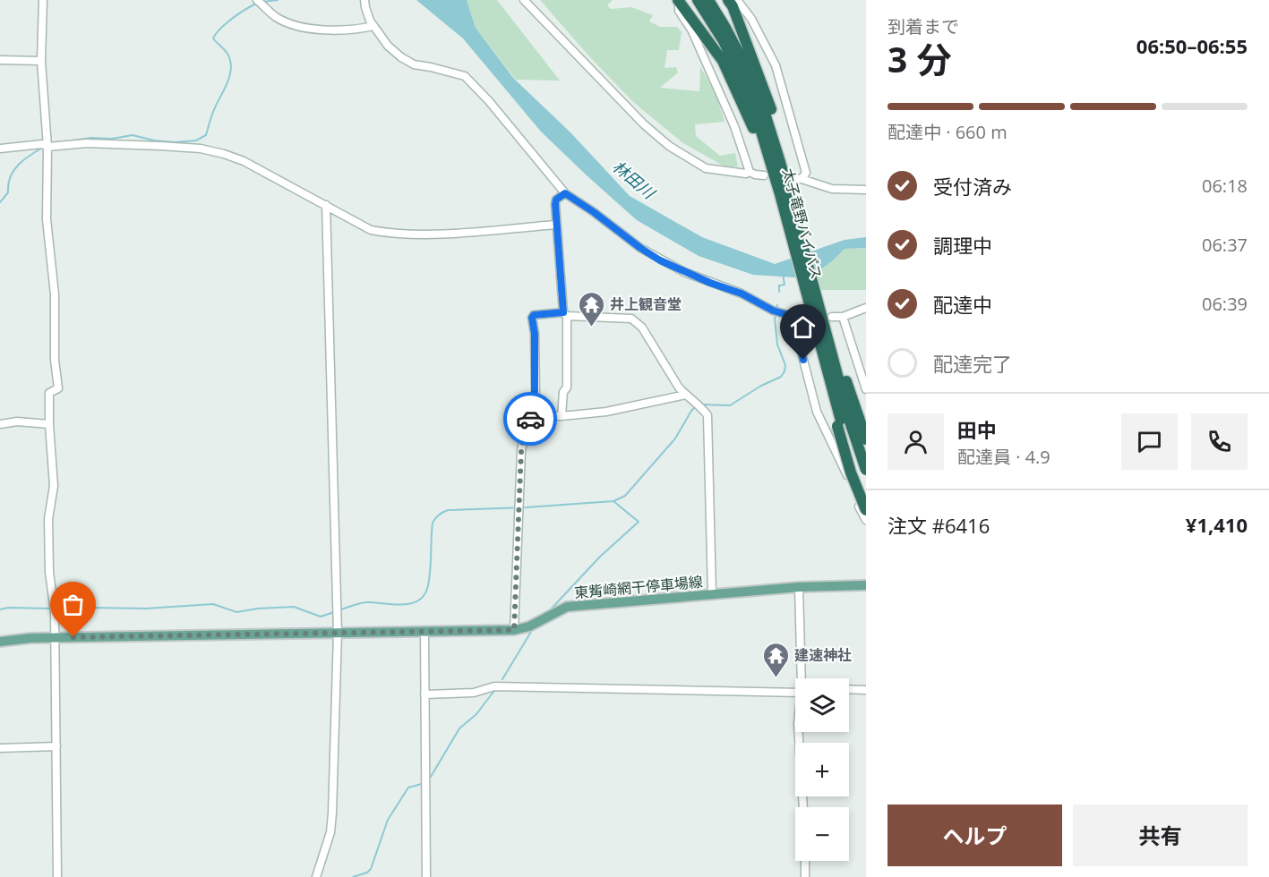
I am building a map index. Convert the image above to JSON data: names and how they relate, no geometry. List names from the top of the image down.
{
  "streets": {
    "highway": ["太子竜野バイパス"],
    "main road": ["東觜崎網干停車場線"]
  },
  "water": ["林田川"],
  "places": {
    "temple": ["井上観音堂", "建速神社"]
  },
  "page": {
    "heading": ["3 分", "到着まで", "06:50–06:55"],
    "panel": [
      "田中",
      "配達員 · 4.9",
      "注文 #6416",
      "¥1,410"
    ],
    "bar": "配達中 · 660 m",
    "list": [
      ["受付済み", "06:18"],
      ["調理中", "06:37"],
      ["配達中", "06:39"],
      "配達完了"
    ],
    "map_buttons": ["+", "−"],
    "buttons": ["ヘルプ", "共有"]
  }
}
